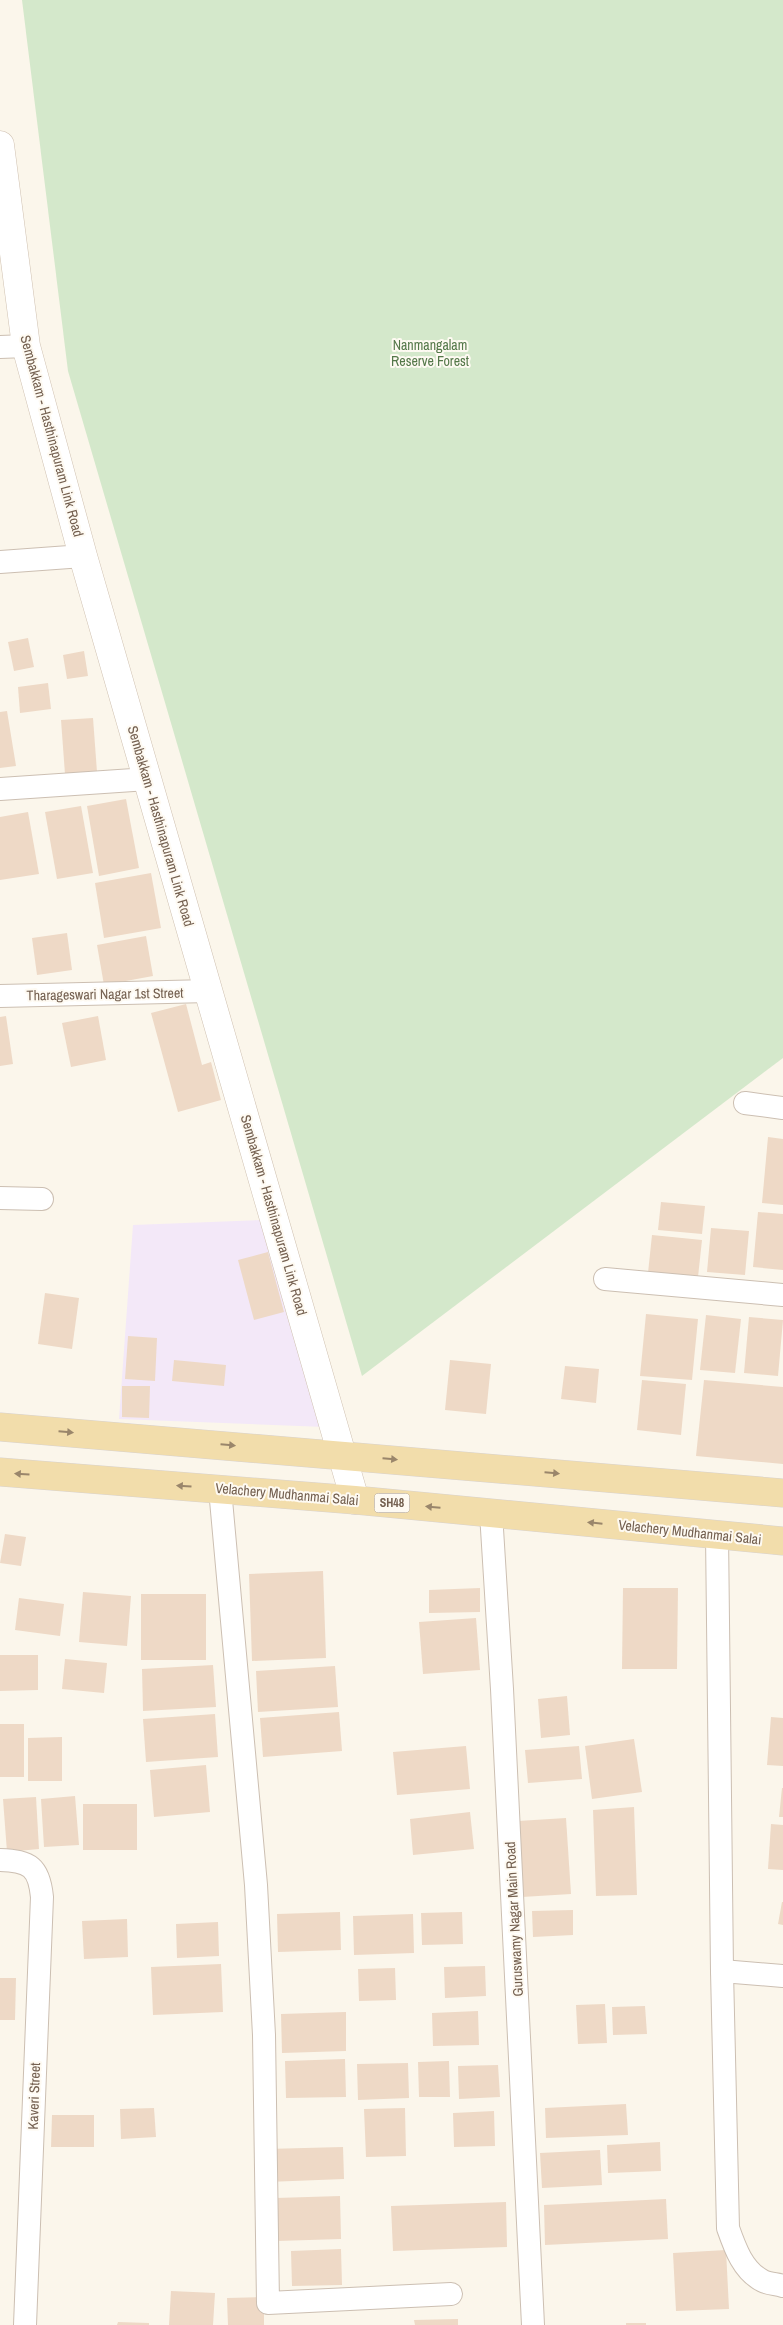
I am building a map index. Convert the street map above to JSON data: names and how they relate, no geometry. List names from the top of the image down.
{
  "streets": {
    "main road": ["Velachery Mudhanmai Salai", "SH48"],
    "street": [
      "Sembakkam - Hasthinapuram Link Road",
      "Tharageswari Nagar 1st Street",
      "Guruswamy Nagar Main Road",
      "Kaveri Street"
    ]
  },
  "crossings": [
    ["Sembakkam - Hasthinapuram Link Road", "Tharageswari Nagar 1st Street"],
    ["Sembakkam - Hasthinapuram Link Road", "Velachery Mudhanmai Salai"],
    ["Velachery Mudhanmai Salai", "Guruswamy Nagar Main Road"]
  ],
  "parks": ["Nanmangalam Reserve Forest"]
}
